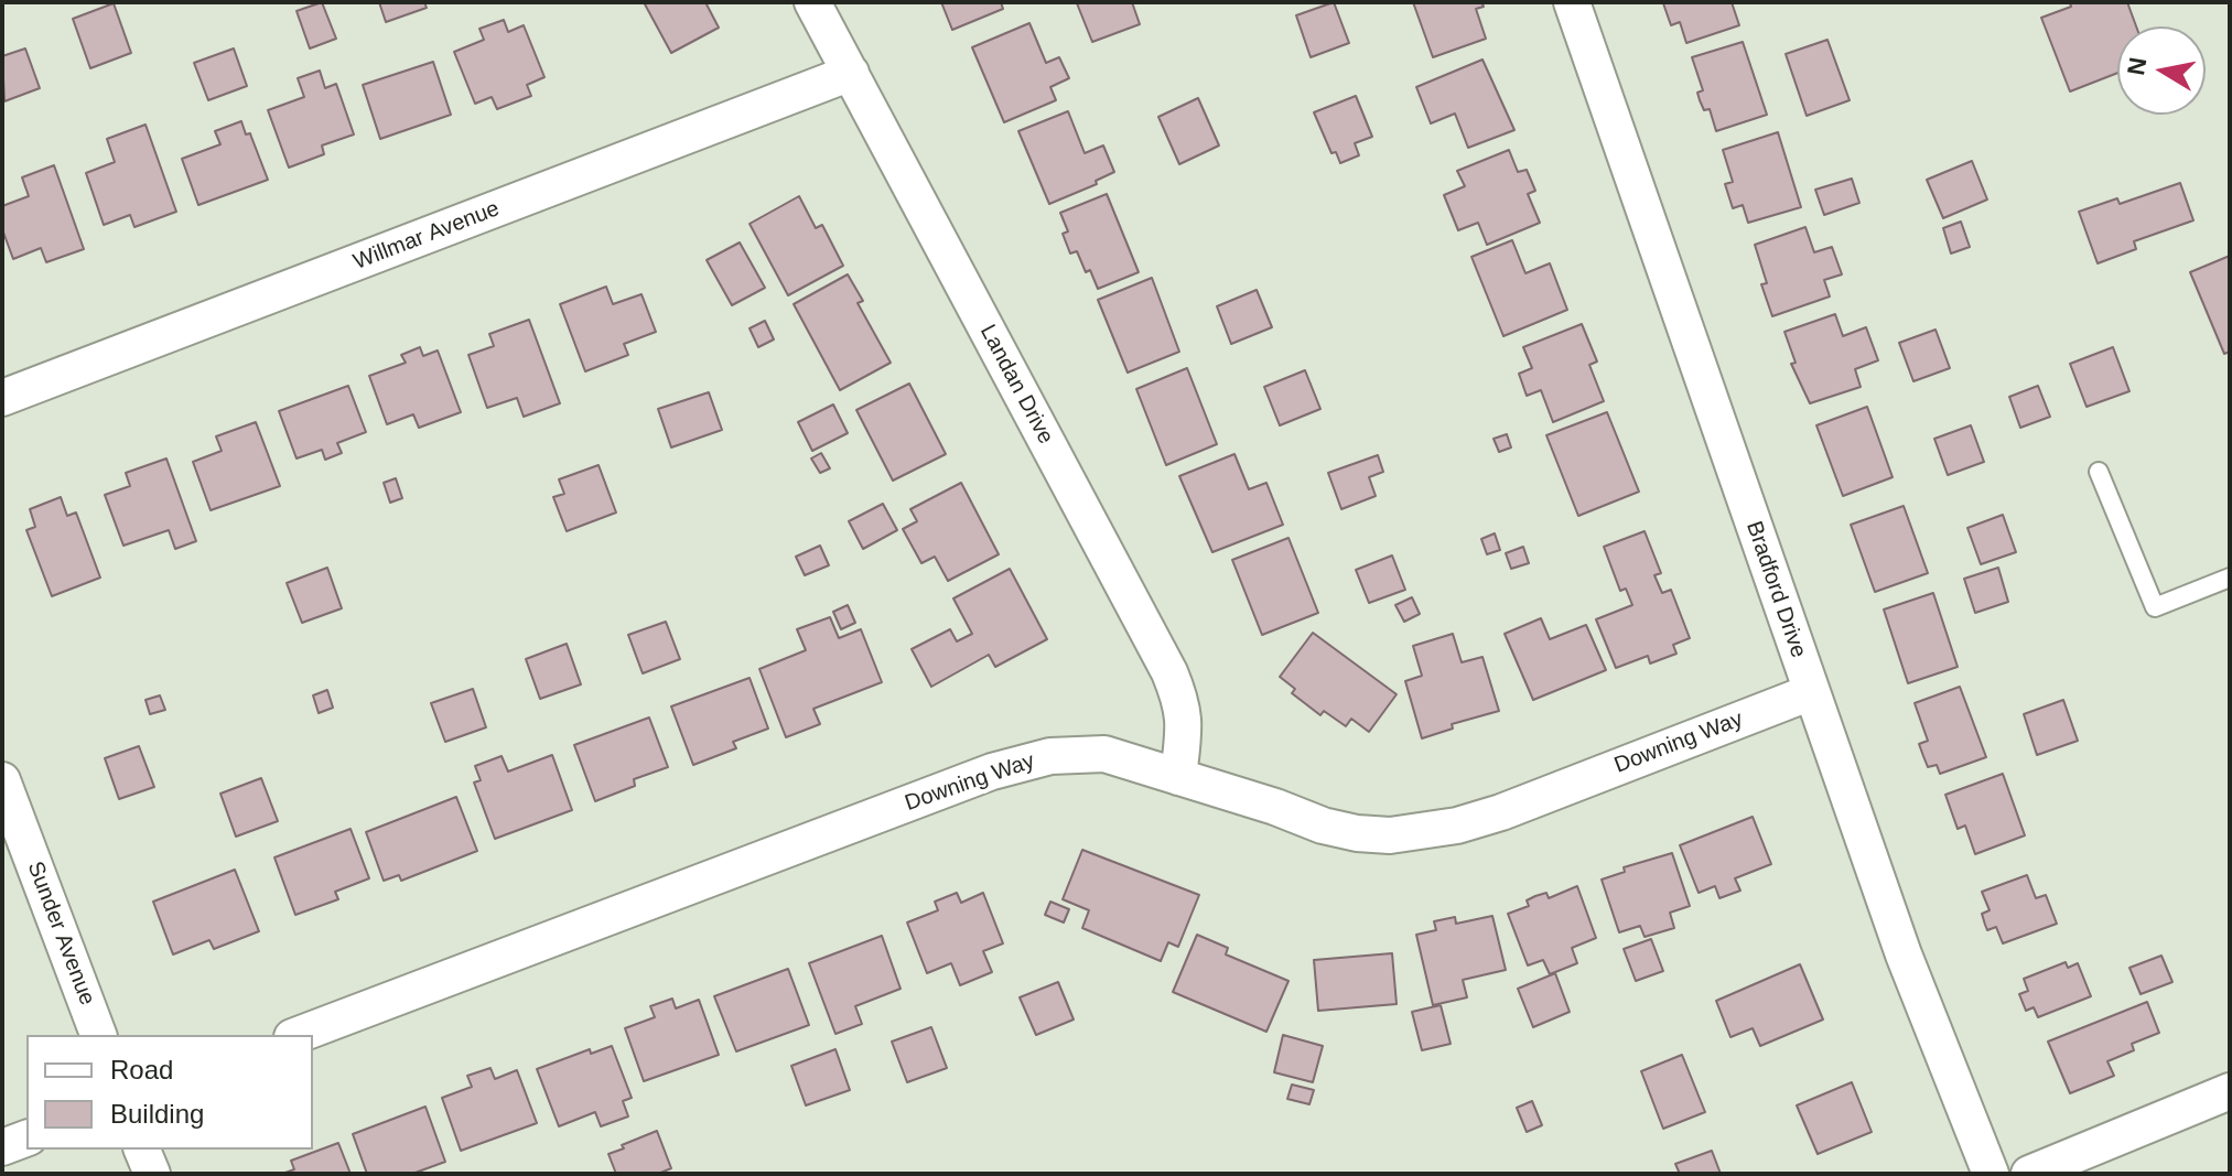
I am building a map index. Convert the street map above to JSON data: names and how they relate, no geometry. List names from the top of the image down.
{
  "streets": {
    "street": [
      "Willmar Avenue",
      "Landan Drive",
      "Bradford Drive",
      "Downing Way",
      "Sunder Avenue"
    ]
  },
  "crossings": [
    ["Willmar Avenue", "Landan Drive"],
    ["Landan Drive", "Downing Way"],
    ["Bradford Drive", "Downing Way"]
  ],
  "legend": ["Road", "Building"],
  "north": "left"
}
